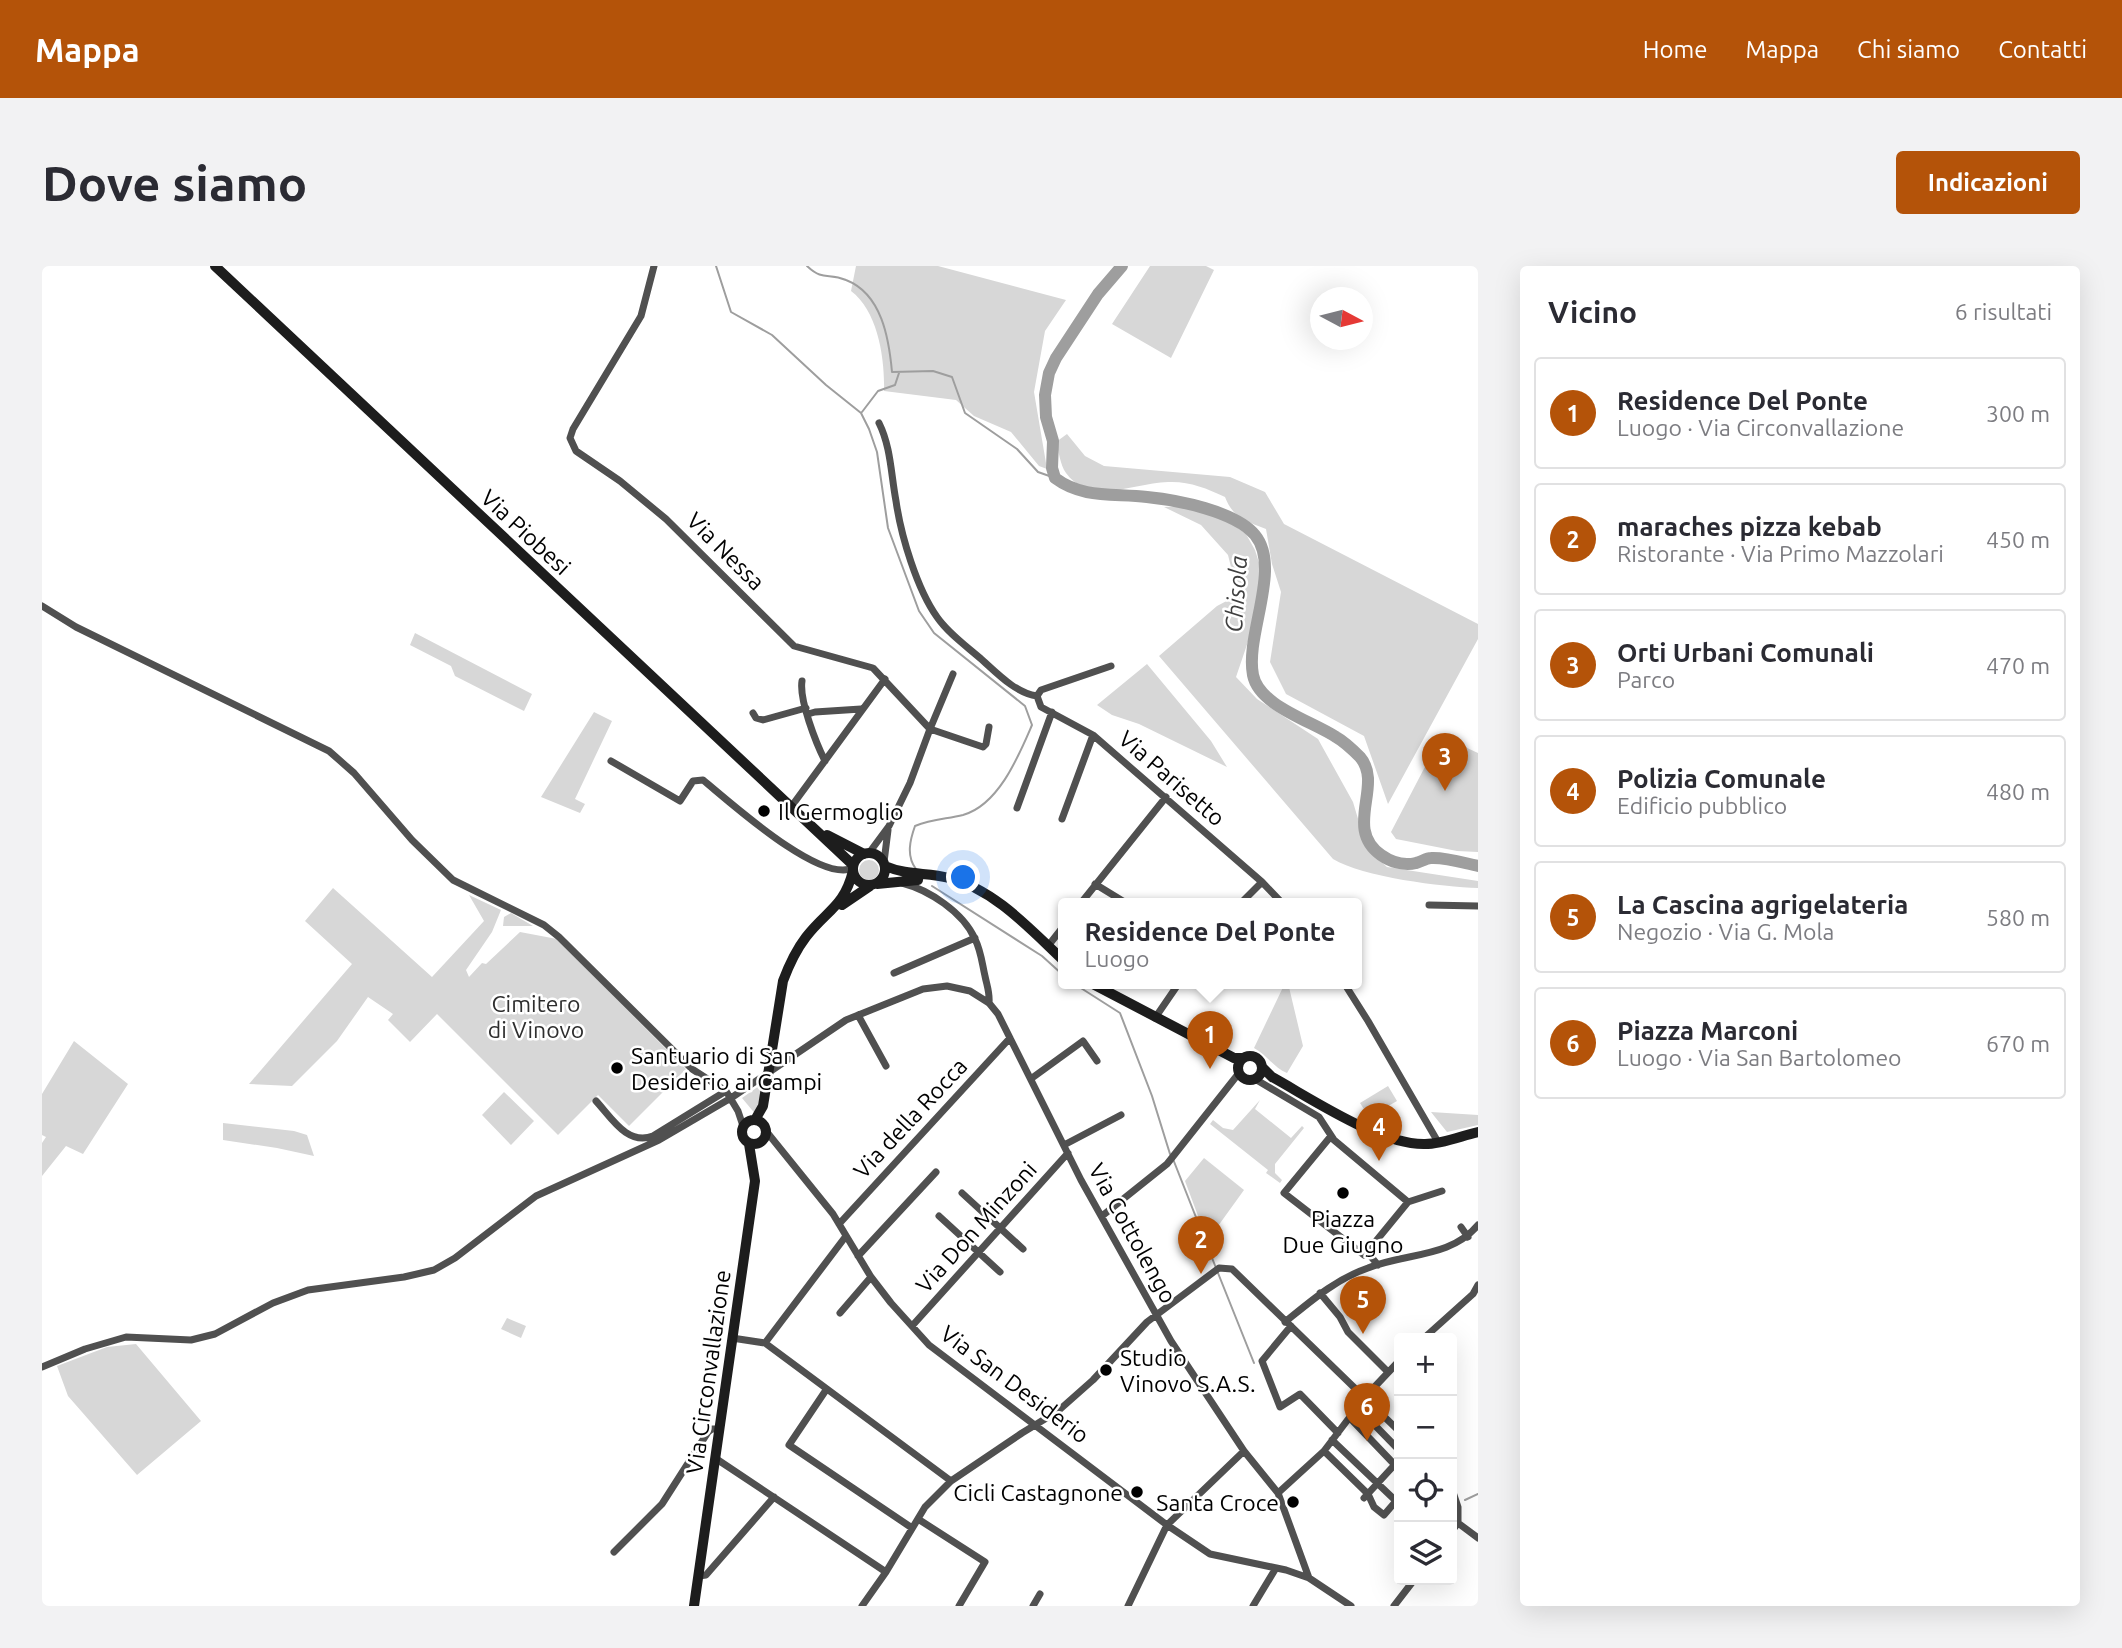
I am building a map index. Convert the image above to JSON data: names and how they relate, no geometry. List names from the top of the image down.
{
  "streets": {
    "street": [
      "Via Piobesi",
      "Via Nessa",
      "Via Parisetto",
      "Via della Rocca",
      "Via Don Minzoni",
      "Via Cottolengo",
      "Via Circonvallazione",
      "Via San Desiderio"
    ]
  },
  "crossings": [
    ["Via della Rocca", "Via Cottolengo"],
    ["Via della Rocca", "Via San Desiderio"],
    ["Via Don Minzoni", "Via Cottolengo"],
    ["Via Don Minzoni", "Via San Desiderio"],
    ["Via Cottolengo", "Via San Desiderio"],
    ["Via Circonvallazione", "Via San Desiderio"]
  ],
  "water": ["Chisola"],
  "parks": ["Cimitero di Vinovo"],
  "places": [
    "Il Germoglio",
    "Santuario di San Desiderio ai Campi",
    "Piazza Due Giugno",
    "Studio Vinovo S.A.S.",
    "Cicli Castagnone",
    "Santa Croce"
  ],
  "north": "right",
  "page": {
    "header": "Mappa",
    "nav": [
      "Home",
      "Mappa",
      "Chi siamo",
      "Contatti"
    ],
    "buttons": "Indicazioni",
    "title": "Dove siamo",
    "heading": ["Vicino", "6 risultati"],
    "list": [
      {
        "mark": "1",
        "name": "Residence Del Ponte",
        "note": "Luogo · Via Circonvallazione",
        "value": "300 m"
      },
      {
        "mark": "2",
        "name": "maraches pizza kebab",
        "note": "Ristorante · Via Primo Mazzolari",
        "value": "450 m"
      },
      {
        "mark": "3",
        "name": "Orti Urbani Comunali",
        "note": "Parco",
        "value": "470 m"
      },
      {
        "mark": "4",
        "name": "Polizia Comunale",
        "note": "Edificio pubblico",
        "value": "480 m"
      },
      {
        "mark": "5",
        "name": "La Cascina agrigelateria",
        "note": "Negozio · Via G. Mola",
        "value": "580 m"
      },
      {
        "mark": "6",
        "name": "Piazza Marconi",
        "note": "Luogo · Via San Bartolomeo",
        "value": "670 m"
      }
    ],
    "pins": [
      "3",
      "1",
      "4",
      "2",
      "5",
      "6"
    ],
    "popup": ["Residence Del Ponte", "Luogo"],
    "map_buttons": ["+", "−"]
  }
}
